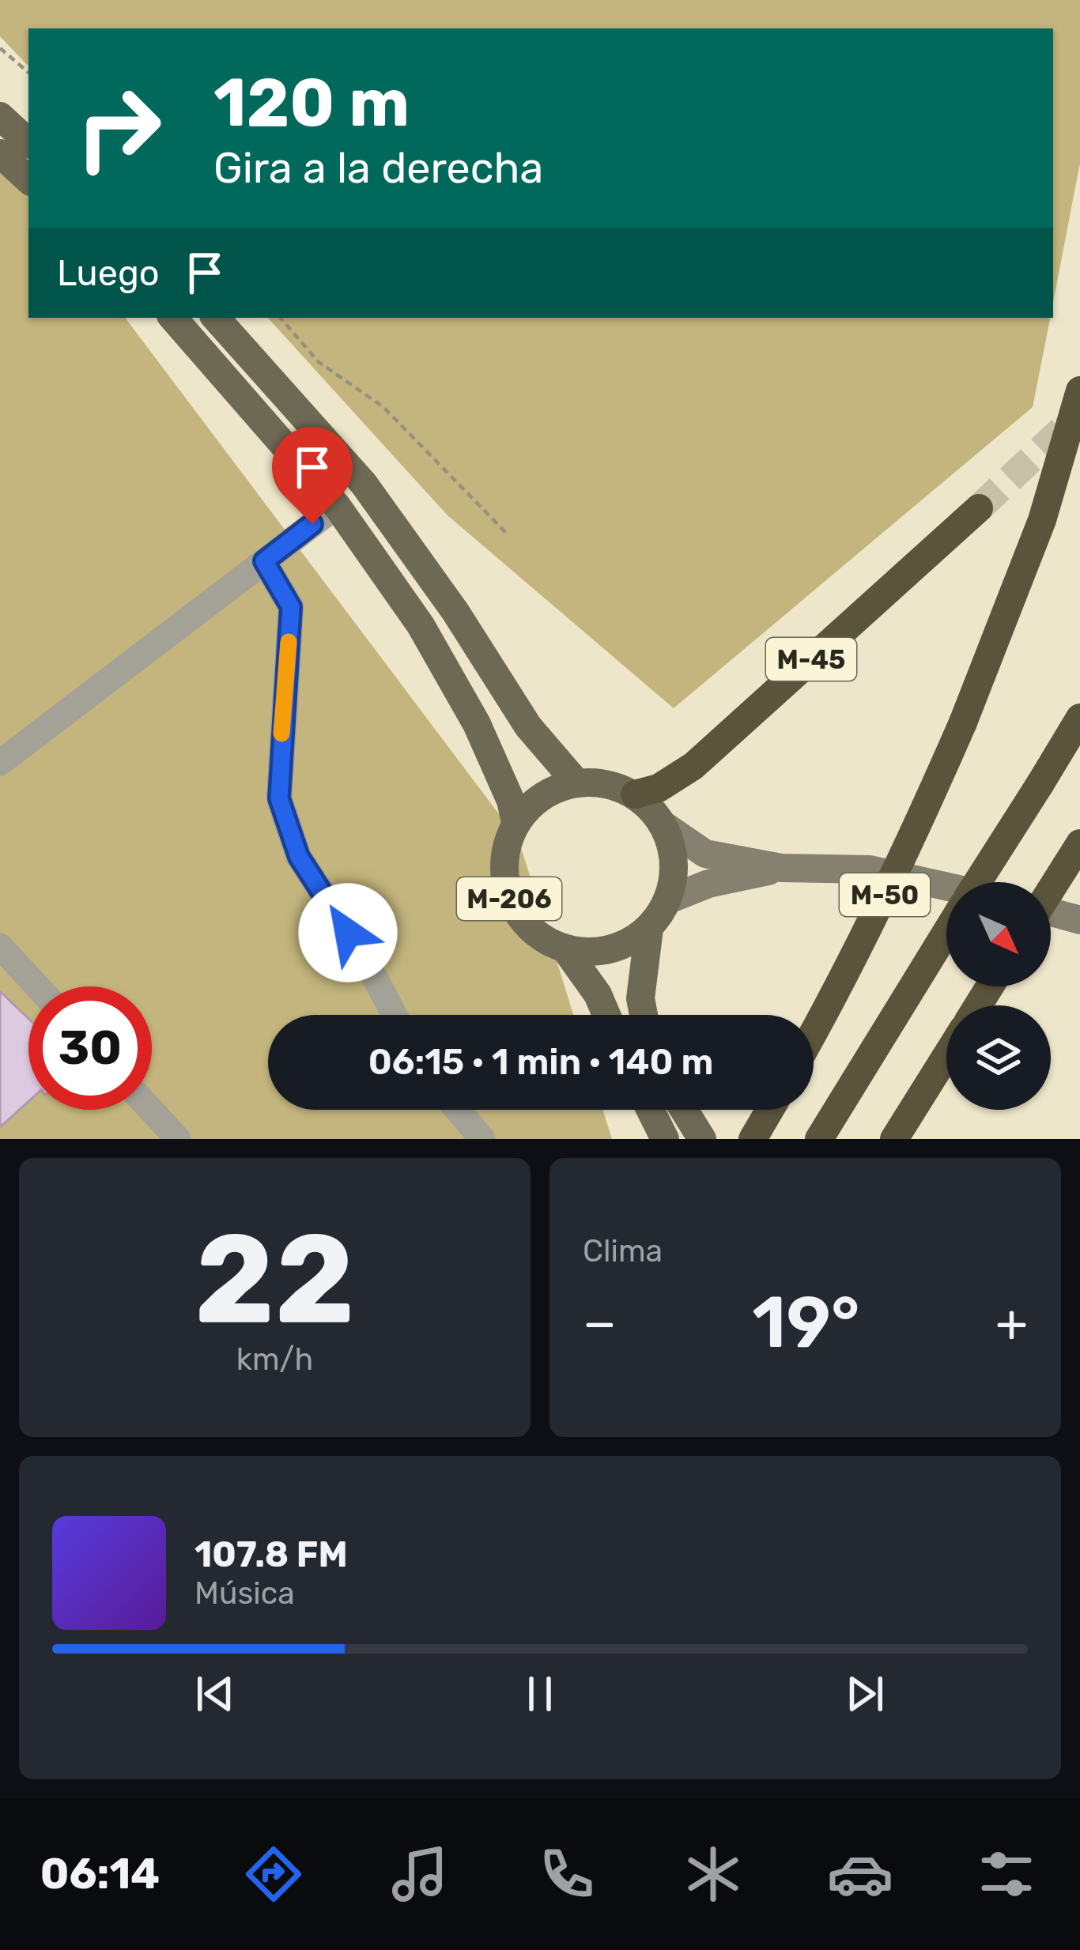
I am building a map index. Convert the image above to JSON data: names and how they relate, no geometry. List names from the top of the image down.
{
  "streets": {
    "highway": ["M-45", "M-50"],
    "main road": ["M-206"]
  },
  "crossings": [
    ["M-45", "M-206"]
  ],
  "north": "bottom right",
  "page": {
    "turn": ["120 m", "Gira a la derecha"],
    "then": "Luego",
    "limit": "30",
    "trip": "06:15 · 1 min · 140 m",
    "tile": [
      ["22", "km/h"],
      "Clima"
    ],
    "heat": ["−", "19°", "+"],
    "song": ["107.8 FM", "Música"],
    "tabs": "06:14"
  }
}
